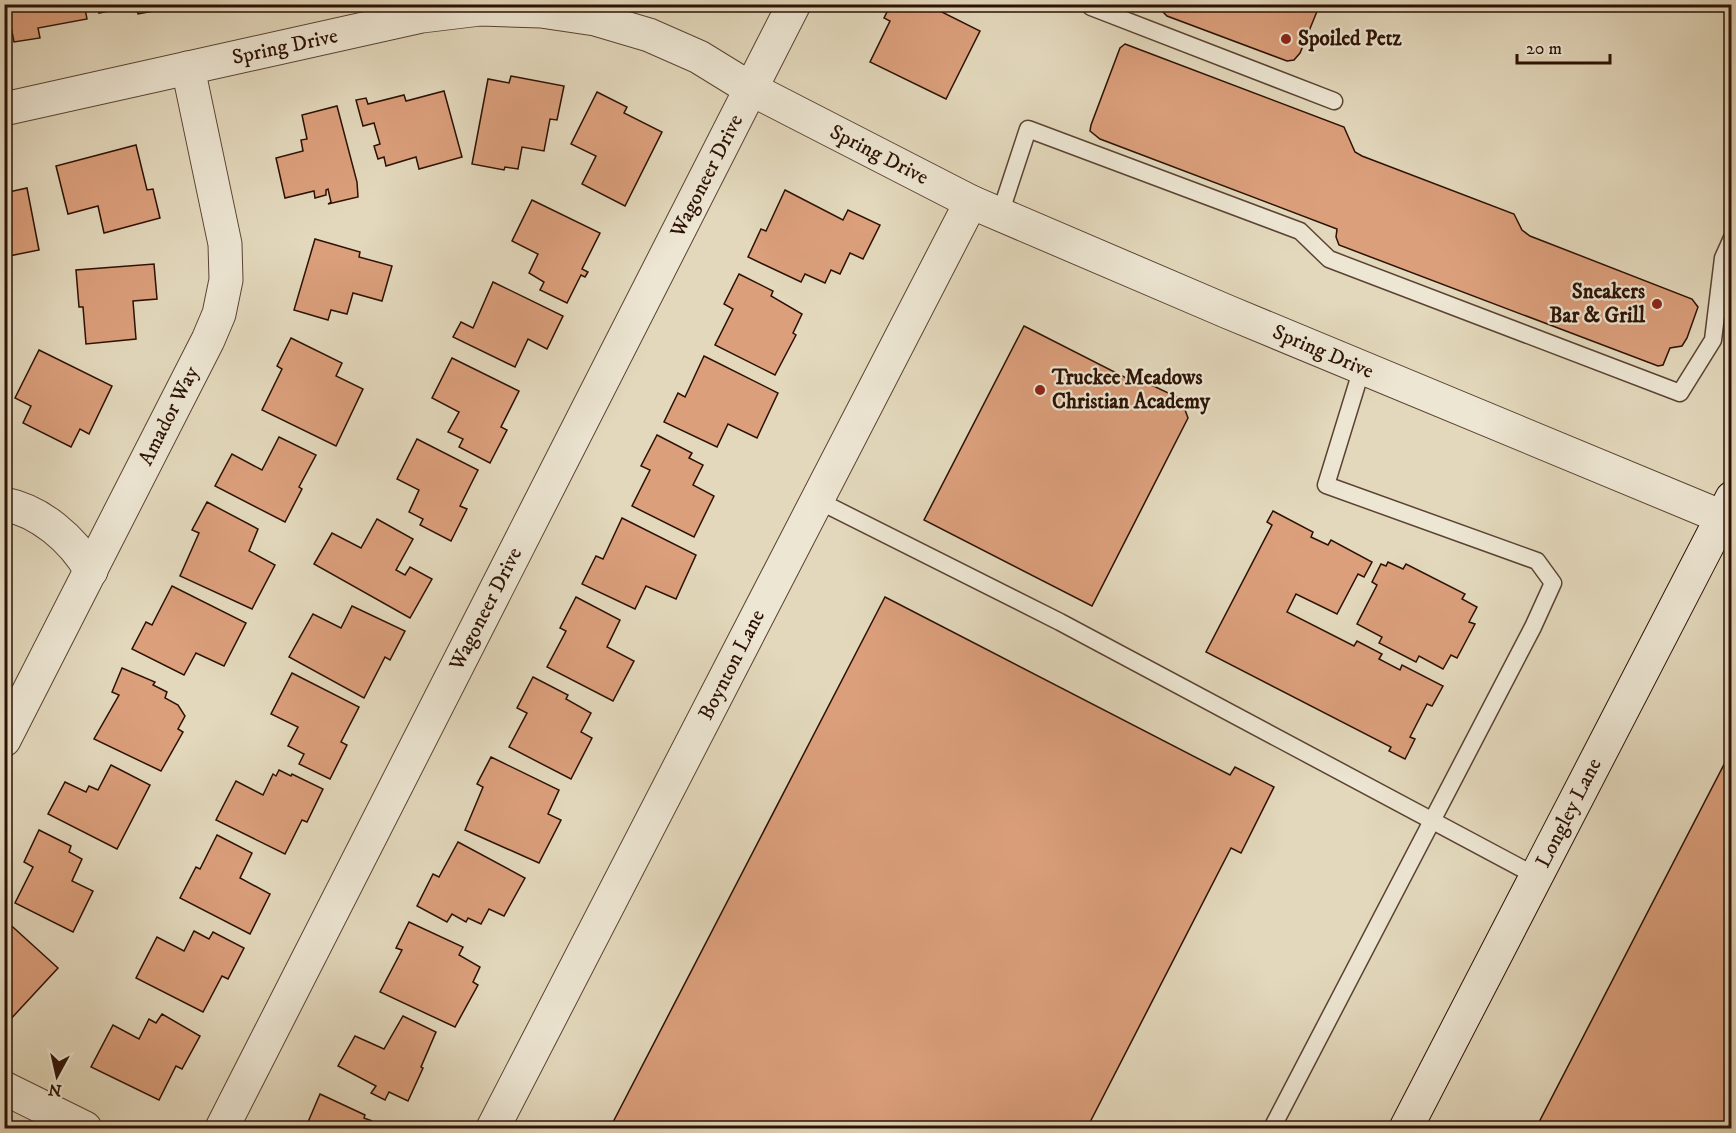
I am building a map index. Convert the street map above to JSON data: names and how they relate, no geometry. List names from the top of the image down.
{
  "streets": {
    "street": [
      "Spring Drive",
      "Wagoneer Drive",
      "Amador Way",
      "Boynton Lane",
      "Longley Lane"
    ]
  },
  "crossings": [
    ["Spring Drive", "Wagoneer Drive"],
    ["Spring Drive", "Amador Way"],
    ["Spring Drive", "Boynton Lane"],
    ["Spring Drive", "Longley Lane"]
  ],
  "places": ["Spoiled Petz", "Sneakers Bar & Grill", "Truckee Meadows Christian Academy"],
  "scale_bar": "20 m",
  "north": "bottom"
}
